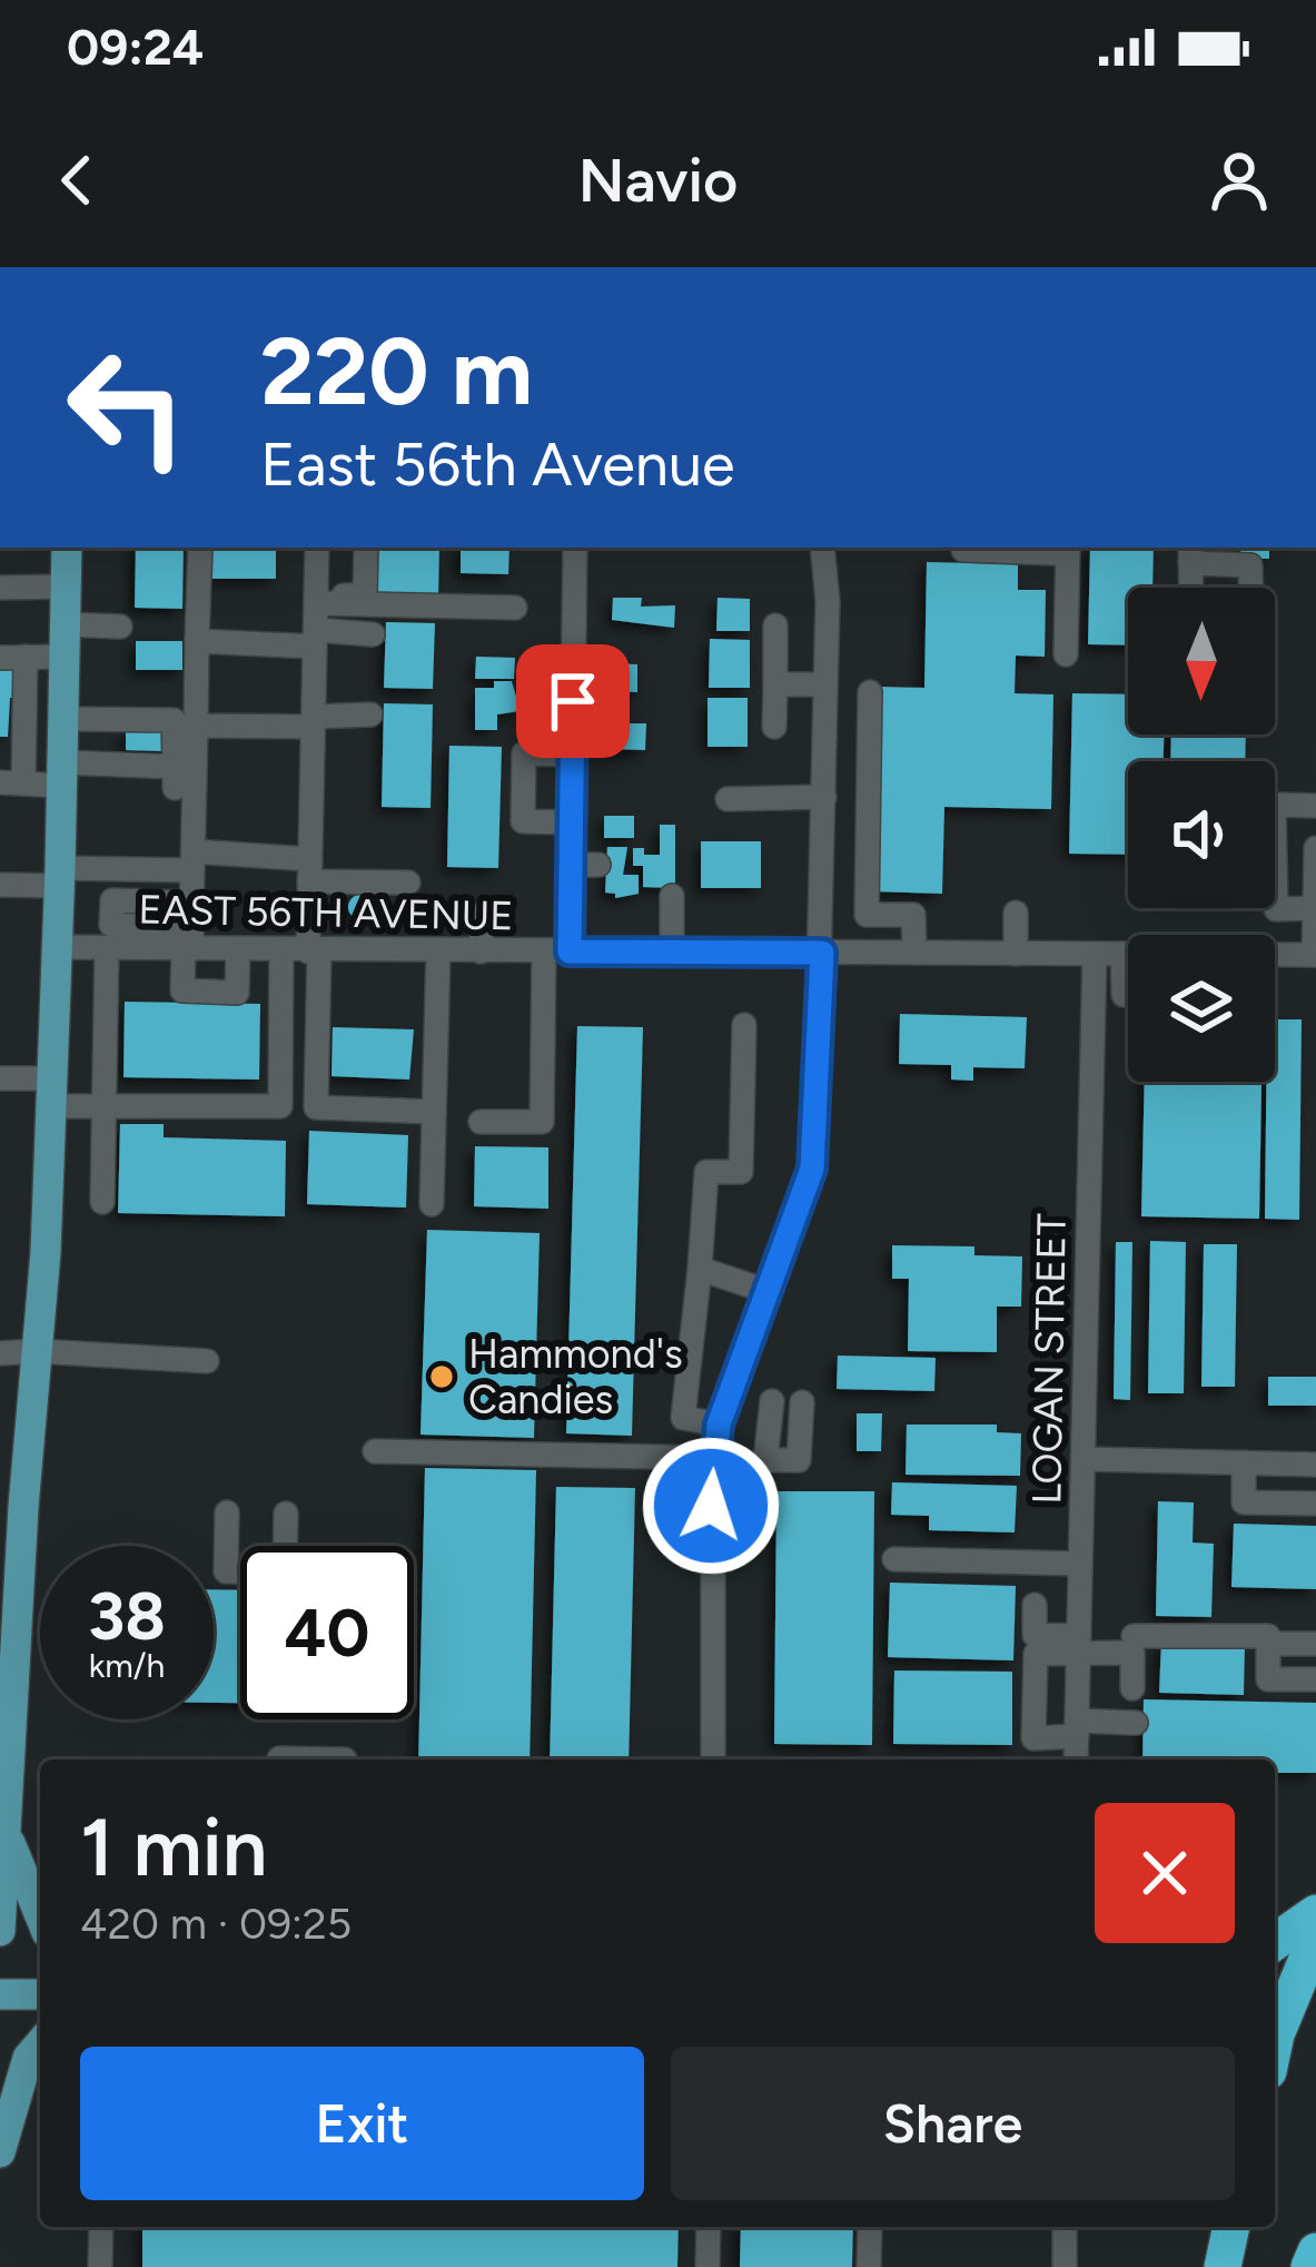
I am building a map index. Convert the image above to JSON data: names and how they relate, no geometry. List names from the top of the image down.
{
  "streets": {
    "street": ["EAST 56TH AVENUE", "LOGAN STREET"]
  },
  "crossings": [
    ["EAST 56TH AVENUE", "LOGAN STREET"]
  ],
  "places": ["Hammond's Candies"],
  "north": "bottom",
  "page": {
    "status": "09:24",
    "header": "Navio",
    "turn": ["220 m", "East 56th Avenue"],
    "speed": "38 km/h",
    "limit": "40",
    "heading": ["1 min", "420 m · 09:25"],
    "buttons": ["Exit", "Share"]
  }
}
